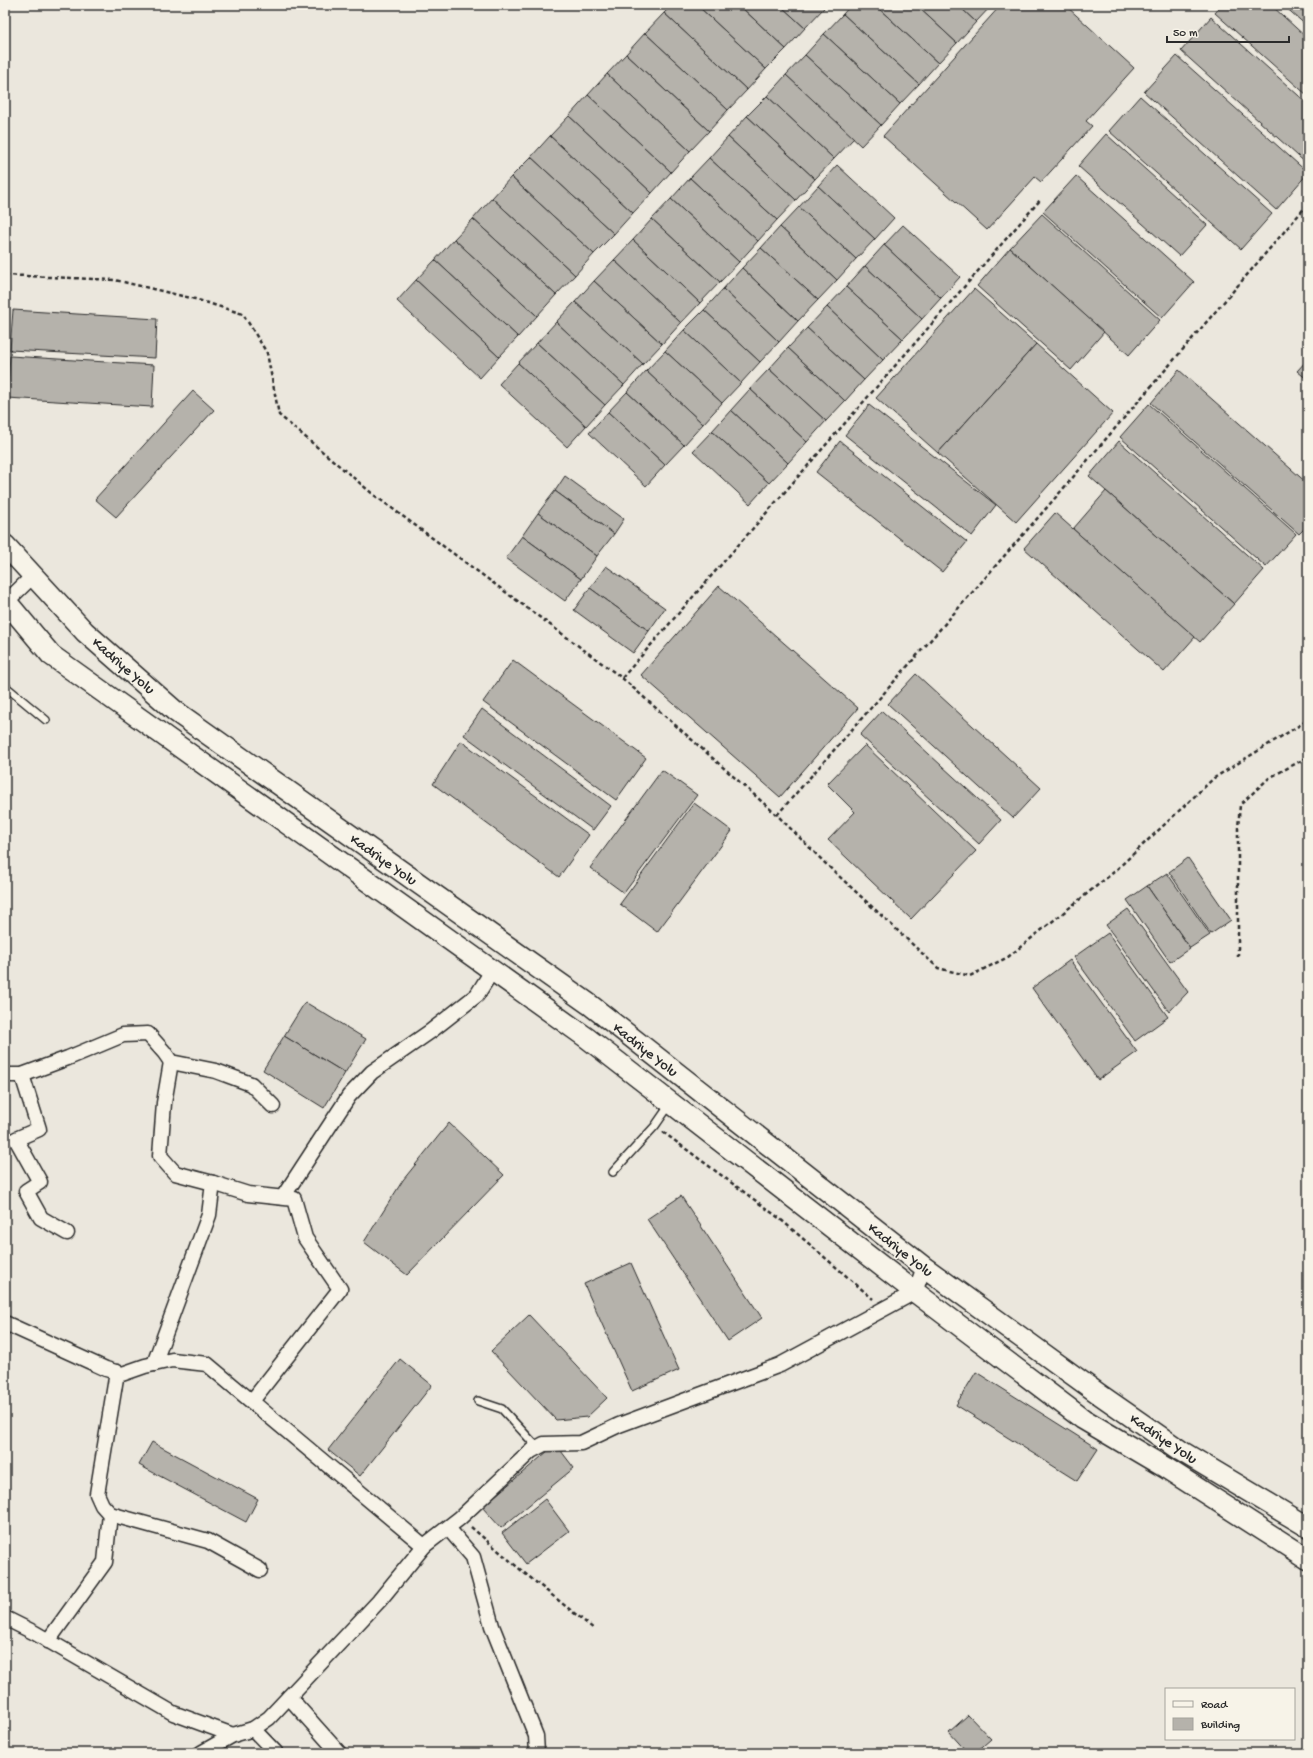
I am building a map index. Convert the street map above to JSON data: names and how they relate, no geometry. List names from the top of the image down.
{
  "streets": {
    "main road": ["Kadriye Yolu"]
  },
  "legend": ["Road", "Building"],
  "scale_bar": "50 m"
}
